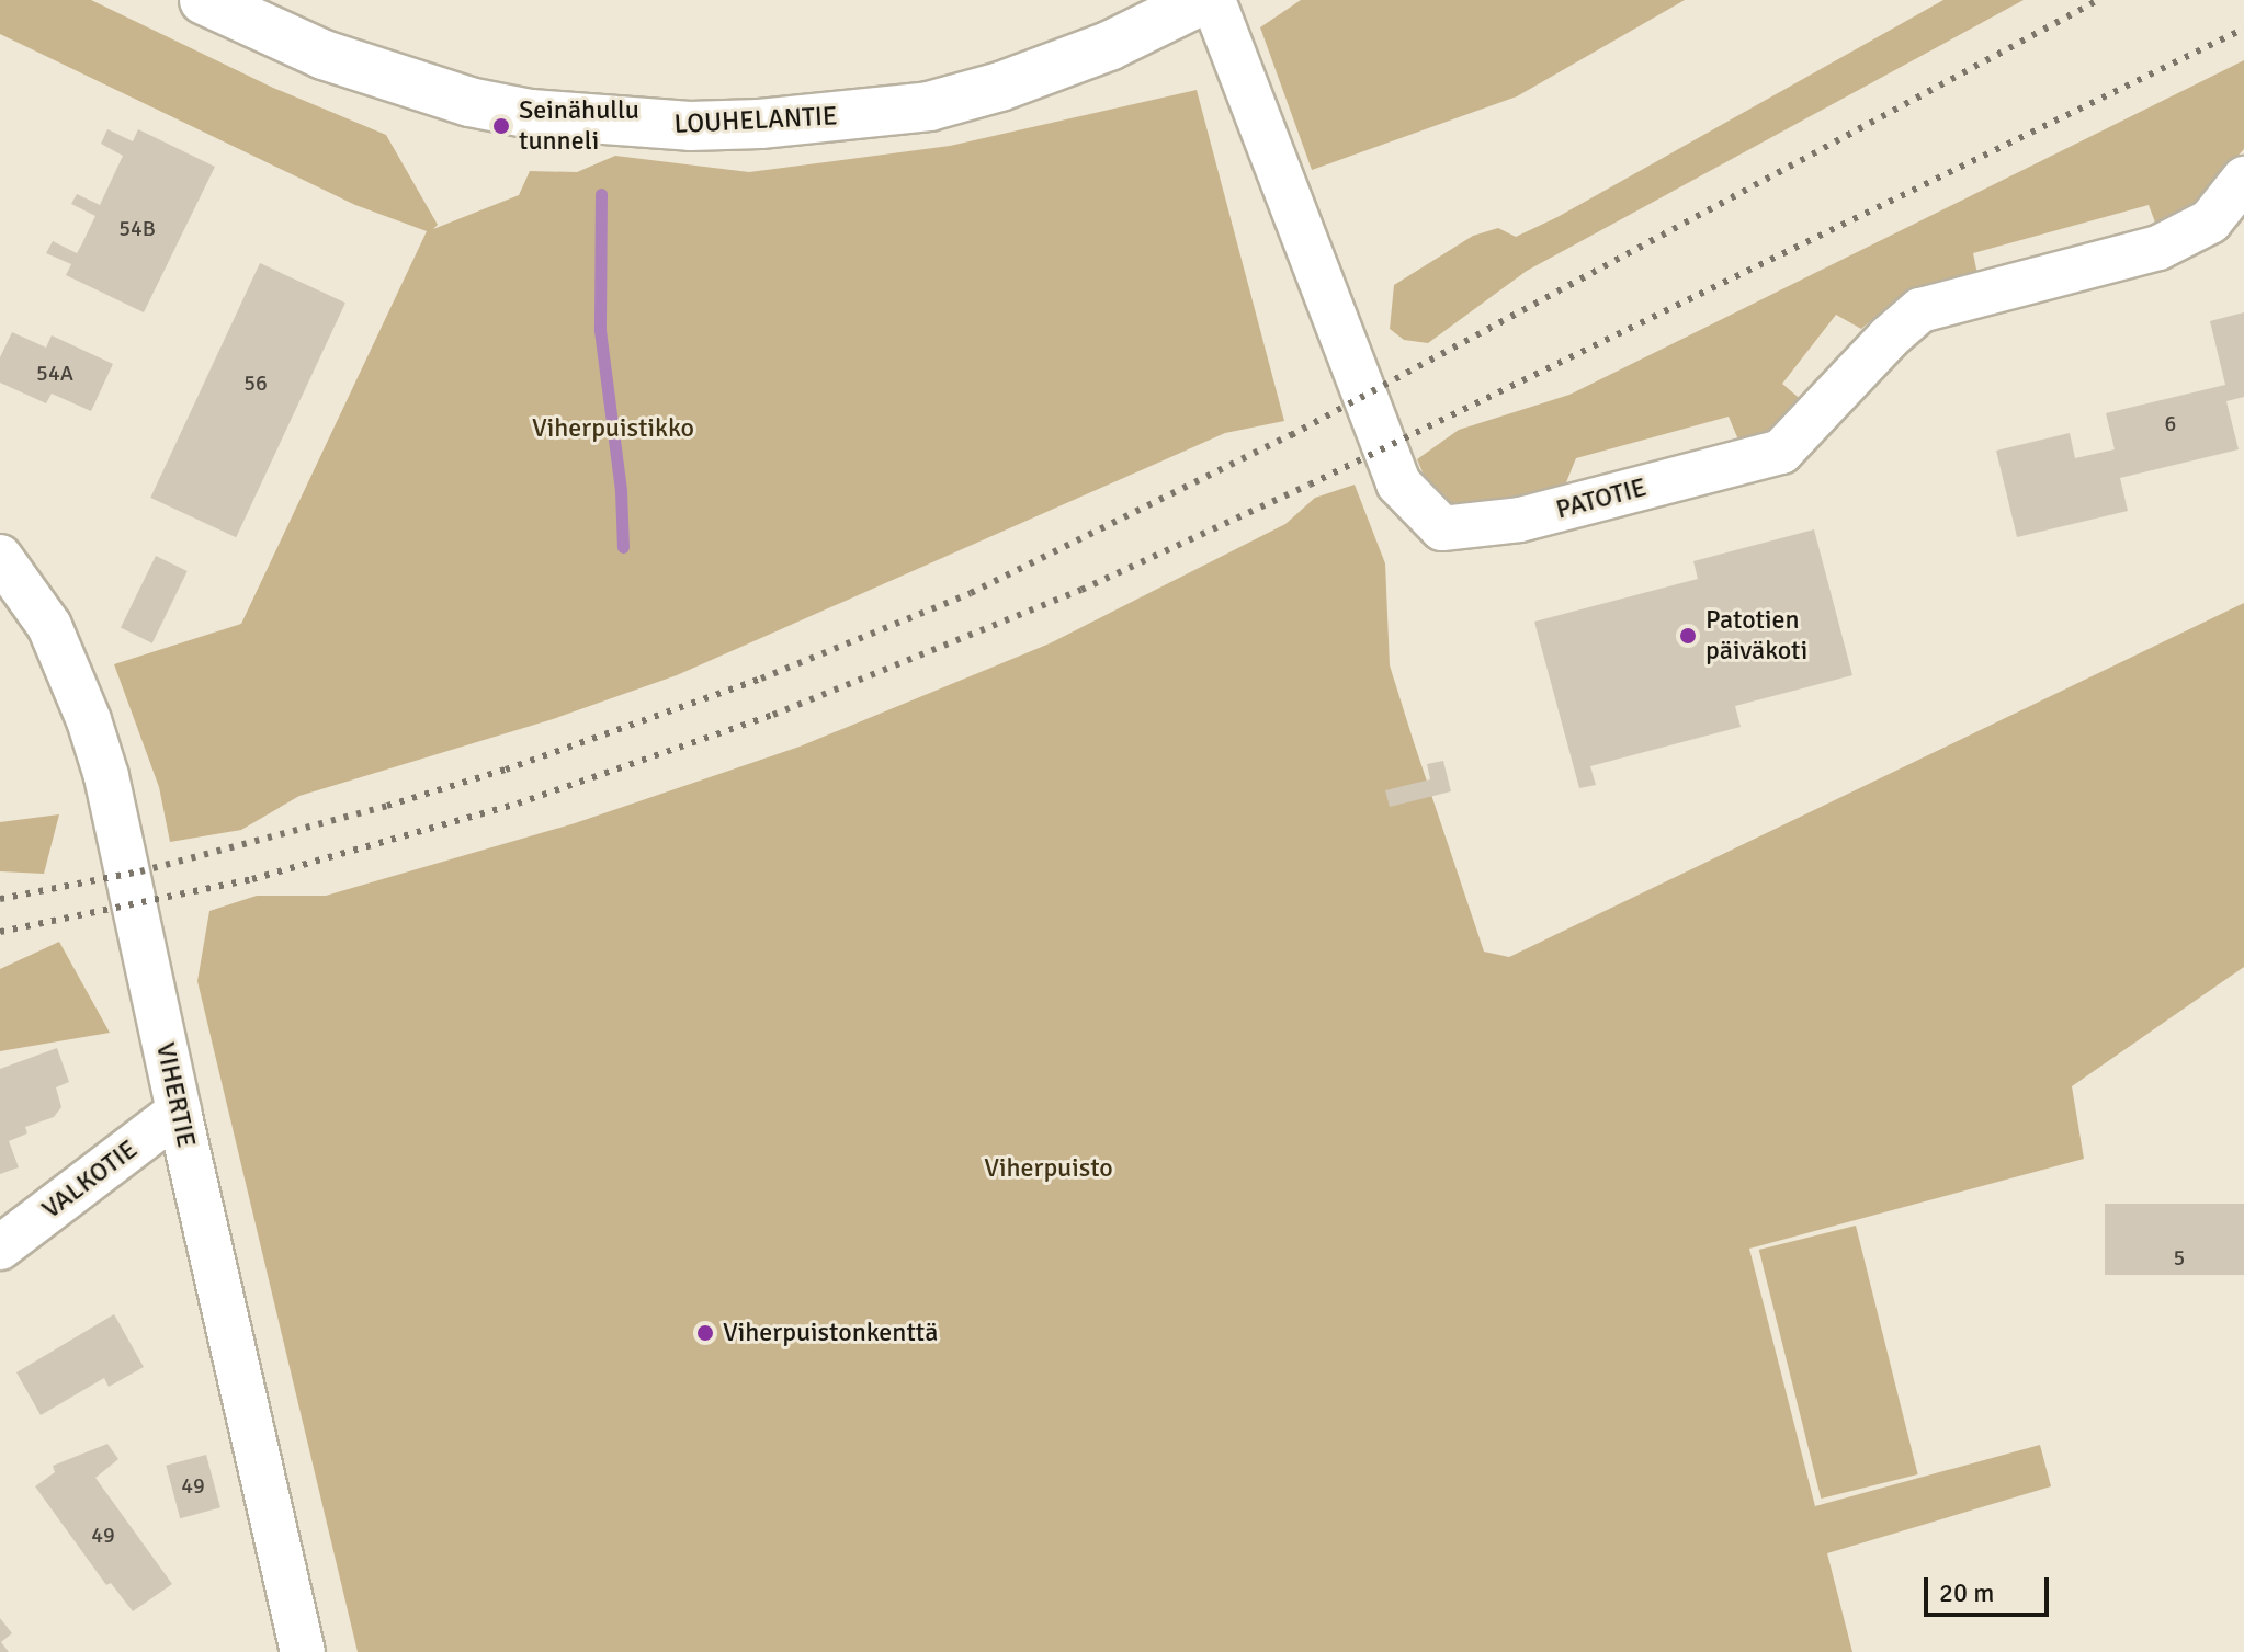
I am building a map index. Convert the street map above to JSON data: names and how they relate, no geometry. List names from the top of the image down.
{
  "streets": {
    "main road": ["LOUHELANTIE"],
    "street": ["PATOTIE", "VIHERTIE", "VALKOTIE"]
  },
  "crossings": [
    ["VIHERTIE", "VALKOTIE"]
  ],
  "parks": ["Viherpuistikko", "Viherpuisto"],
  "places": ["Seinähullu tunneli", "Patotien päiväkoti", "Viherpuistonkenttä"],
  "house_numbers": [
    "54B",
    "54A",
    "56",
    "6",
    "5",
    "49",
    "49"
  ],
  "scale_bar": "20 m"
}
